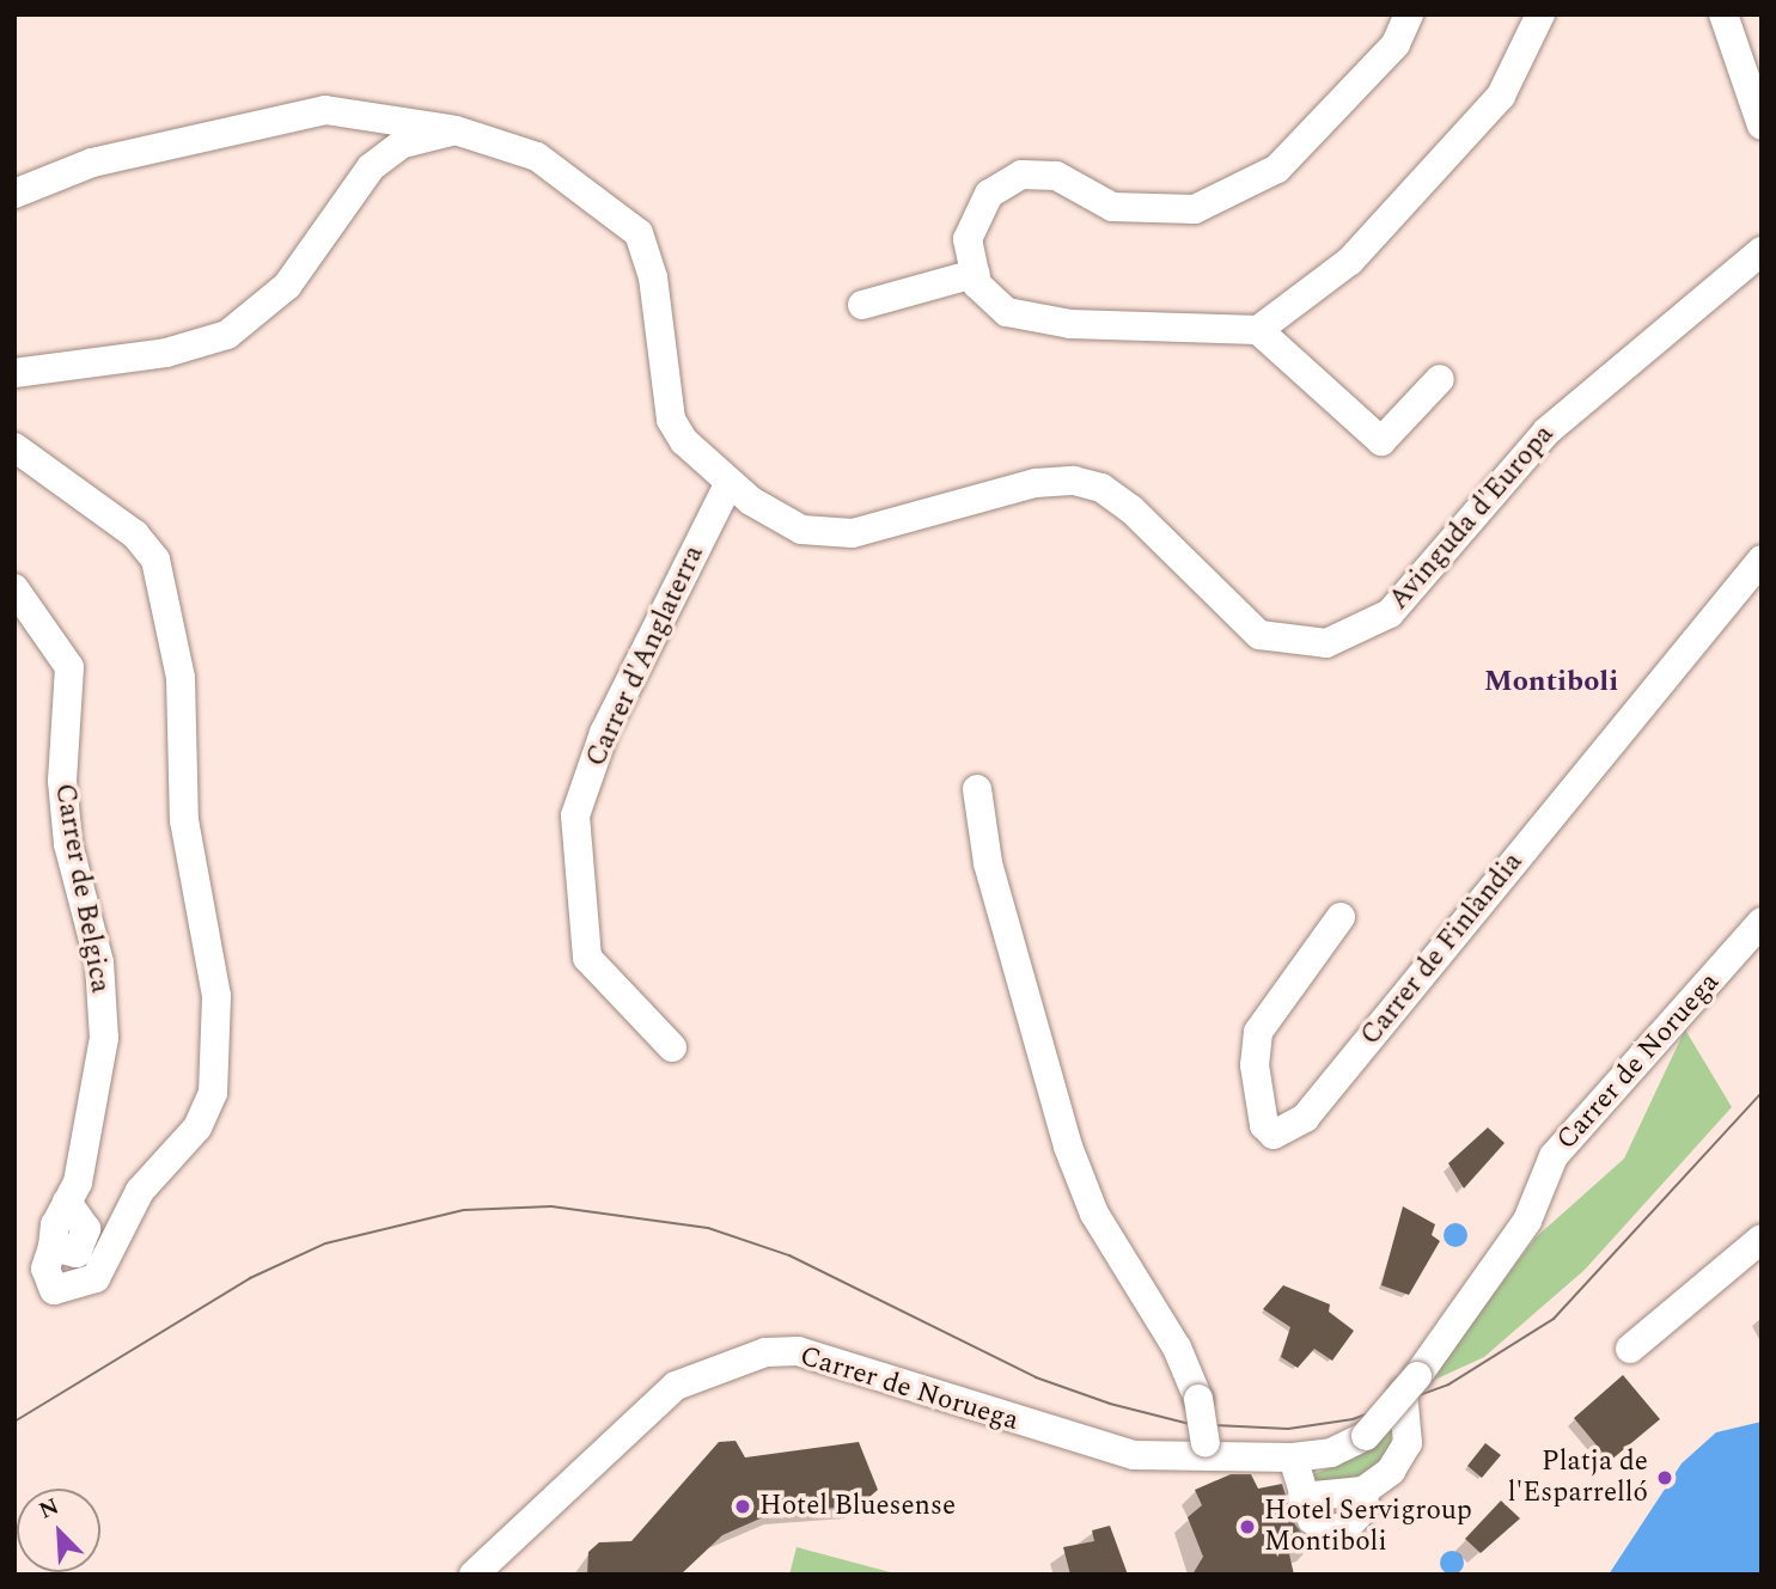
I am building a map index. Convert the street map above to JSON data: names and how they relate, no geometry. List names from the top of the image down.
{
  "streets": {
    "street": [
      "Avinguda d'Europa",
      "Carrer d'Anglaterra",
      "Carrer de Belgica",
      "Carrer de Finlàndia",
      "Carrer de Noruega"
    ]
  },
  "crossings": [
    ["Avinguda d'Europa", "Carrer d'Anglaterra"]
  ],
  "districts": ["Montiboli"],
  "places": ["Platja de l'Esparrelló", "Hotel Bluesense", "Hotel Servigroup Montiboli"],
  "north": "top left"
}
